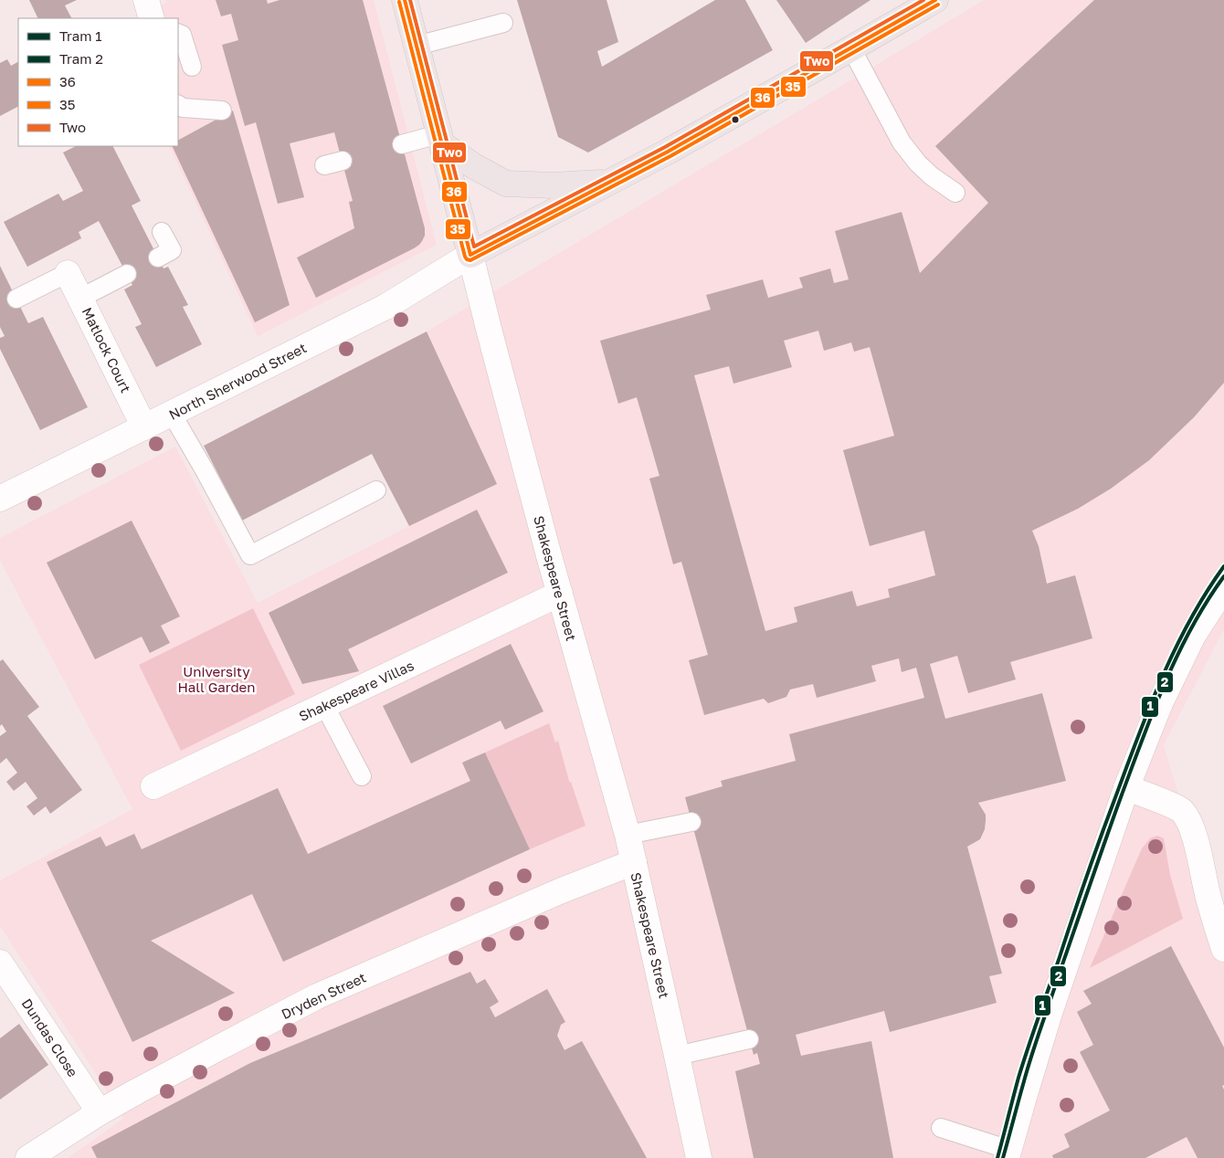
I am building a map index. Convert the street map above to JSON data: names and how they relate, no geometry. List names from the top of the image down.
{
  "streets": {
    "main road": ["Shakespeare Street"],
    "street": [
      "Matlock Court",
      "North Sherwood Street",
      "Shakespeare Villas",
      "Dryden Street",
      "Dundas Close"
    ]
  },
  "crossings": [
    ["Matlock Court", "North Sherwood Street"],
    ["North Sherwood Street", "Shakespeare Street"],
    ["Shakespeare Street", "Shakespeare Villas"],
    ["Shakespeare Street", "Dryden Street"],
    ["Dryden Street", "Dundas Close"]
  ],
  "parks": ["University Hall Garden"],
  "lines": [
    "transit line 36",
    "transit line Two",
    "transit line 35",
    "tram line 1",
    "tram line 2"
  ],
  "legend": [
    "Tram 1",
    "Tram 2",
    "36",
    "35",
    "Two"
  ]
}
